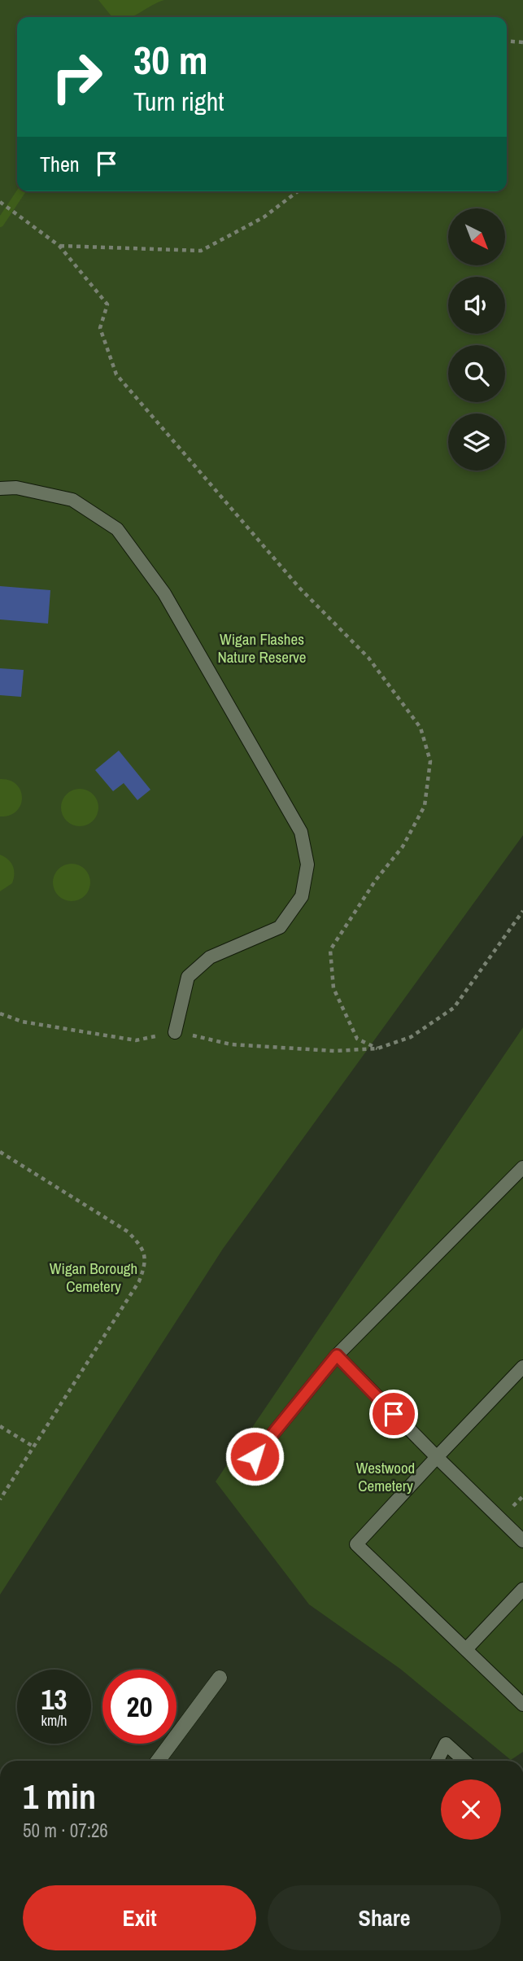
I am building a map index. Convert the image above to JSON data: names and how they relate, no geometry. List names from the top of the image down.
{
  "parks": ["Wigan Flashes Nature Reserve", "Wigan Borough Cemetery", "Westwood Cemetery"],
  "north": "bottom right",
  "page": {
    "turn": ["30 m", "Turn right"],
    "then": "Then",
    "speed": "13 km/h",
    "limit": "20",
    "heading": ["1 min", "50 m · 07:26"],
    "buttons": ["Exit", "Share"]
  }
}
